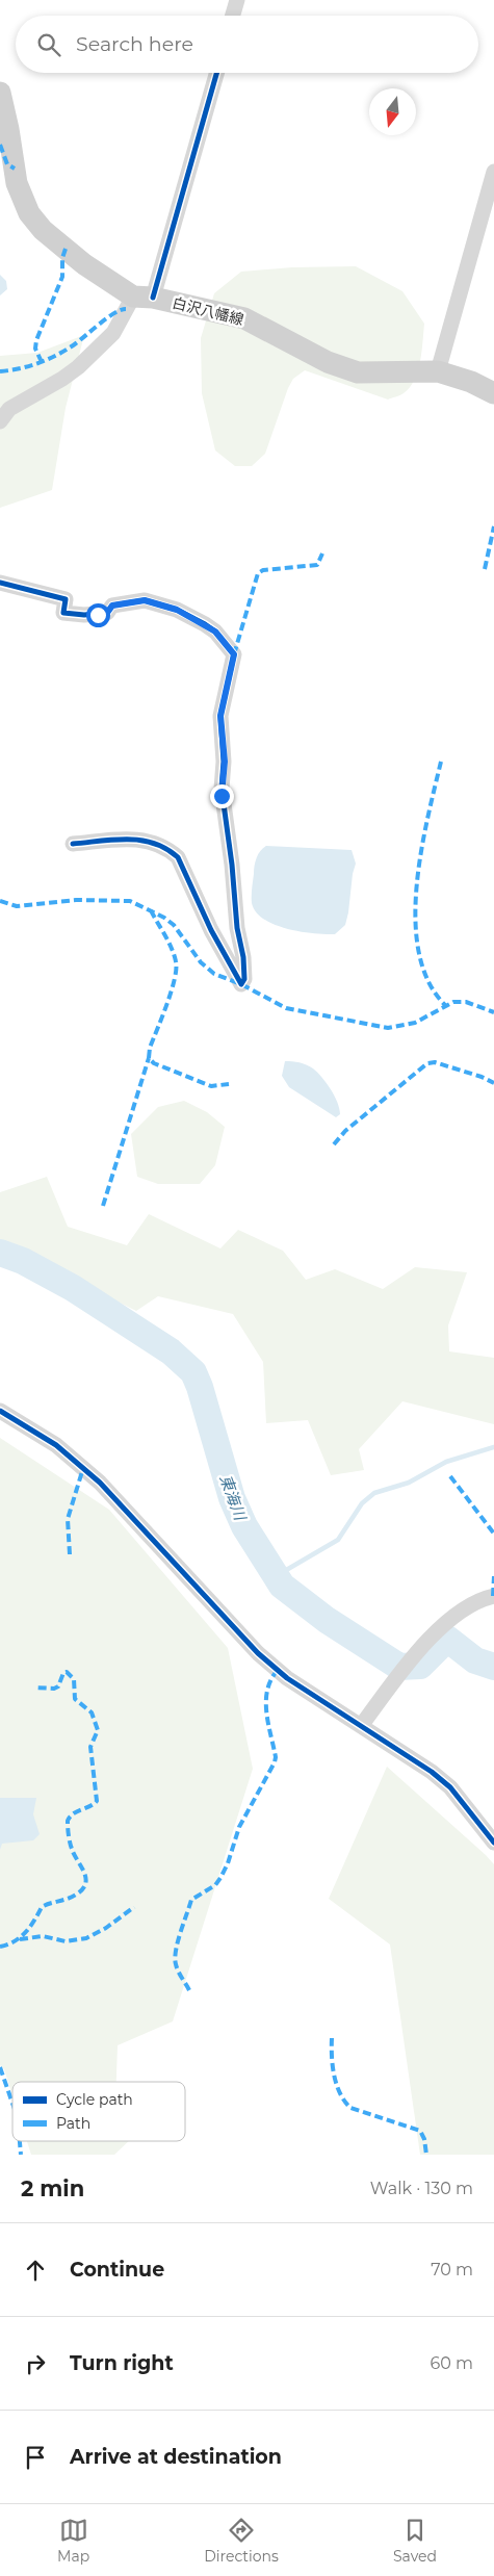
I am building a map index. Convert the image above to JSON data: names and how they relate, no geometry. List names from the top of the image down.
{
  "streets": {
    "main road": ["白沢八幡線"]
  },
  "water": ["東海川"],
  "legend": ["Cycle path", "Path"],
  "north": "bottom",
  "page": {
    "search": "Search here",
    "heading": ["2 min", "Walk · 130 m"],
    "list": [
      ["Continue", "70 m"],
      ["Turn right", "60 m"],
      "Arrive at destination"
    ],
    "nav": ["Map", "Directions", "Saved"]
  }
}
